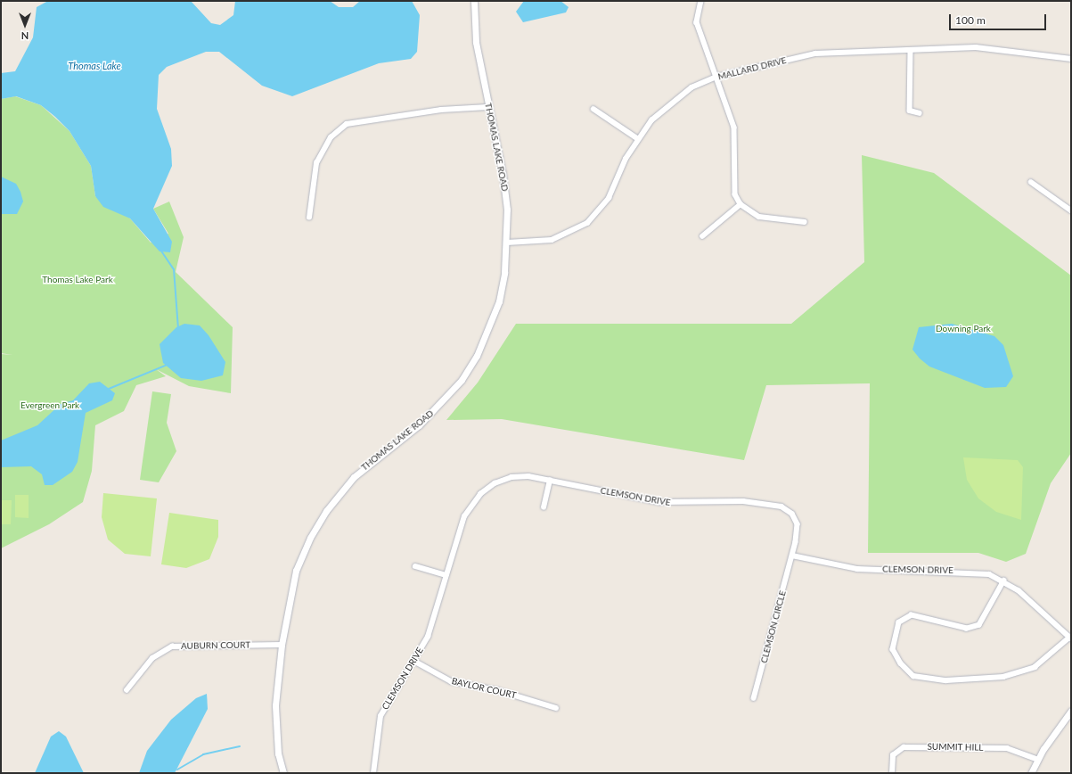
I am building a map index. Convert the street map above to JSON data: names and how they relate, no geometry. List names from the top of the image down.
{
  "streets": {
    "street": [
      "MALLARD DRIVE",
      "THOMAS LAKE ROAD",
      "CLEMSON DRIVE",
      "CLEMSON CIRCLE",
      "AUBURN COURT",
      "BAYLOR COURT",
      "SUMMIT HILL"
    ]
  },
  "crossings": [
    ["MALLARD DRIVE", "THOMAS LAKE ROAD"],
    ["THOMAS LAKE ROAD", "AUBURN COURT"],
    ["CLEMSON DRIVE", "CLEMSON CIRCLE"],
    ["CLEMSON DRIVE", "BAYLOR COURT"]
  ],
  "water": ["Thomas Lake"],
  "parks": ["Thomas Lake Park", "Downing Park", "Evergreen Park"],
  "scale_bar": "100 m",
  "north": "bottom"
}
